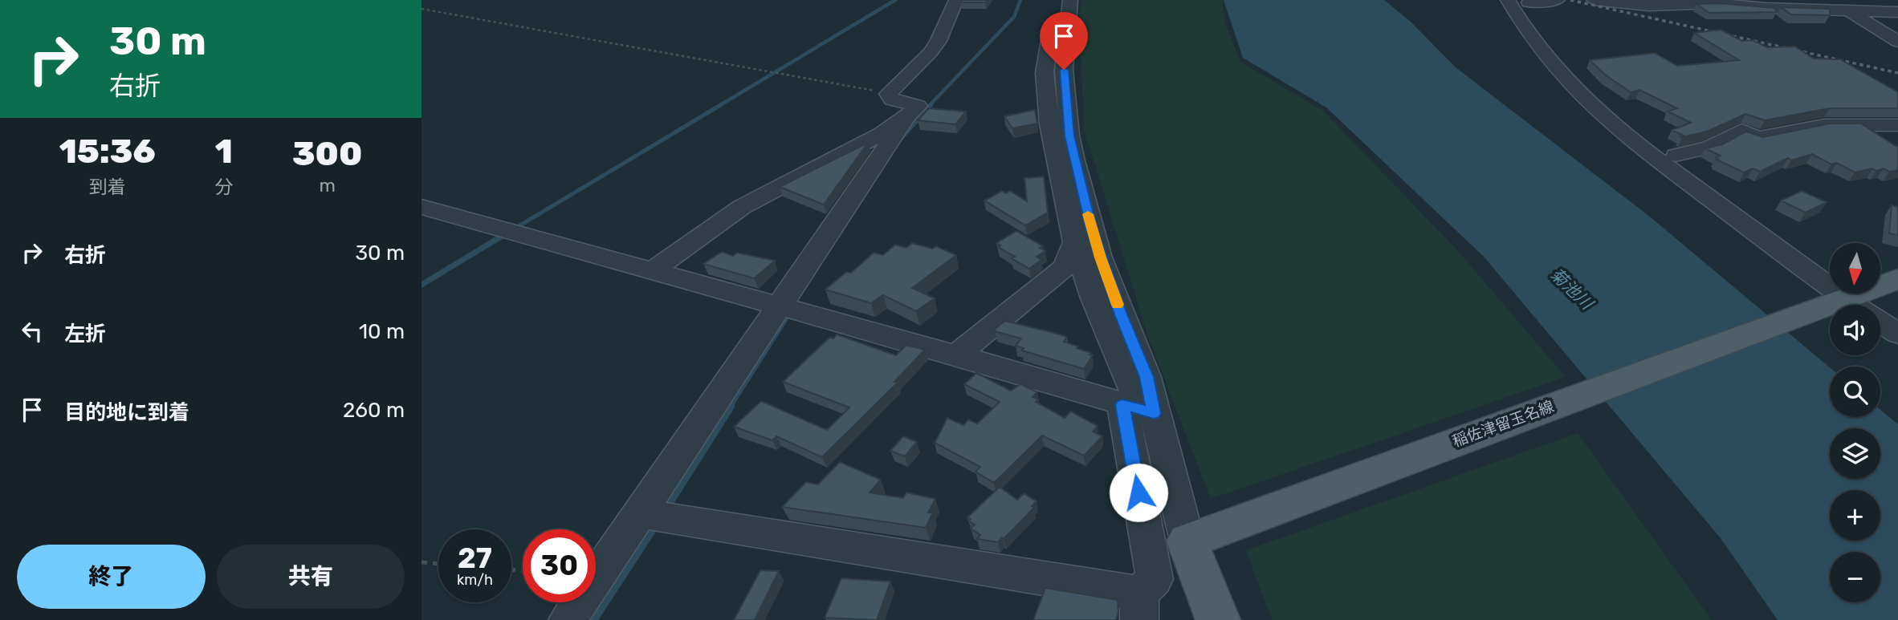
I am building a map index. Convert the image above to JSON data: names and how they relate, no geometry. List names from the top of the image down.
{
  "streets": {
    "main road": ["稲佐津留玉名線"]
  },
  "water": ["菊池川"],
  "north": "bottom",
  "page": {
    "turn": ["30 m", "右折"],
    "eta": [
      "15:36",
      "到着",
      "1",
      "分",
      "300",
      "m"
    ],
    "list": [
      {
        "name": "右折",
        "value": "30 m"
      },
      {
        "name": "左折",
        "value": "10 m"
      },
      {
        "name": "目的地に到着",
        "value": "260 m"
      }
    ],
    "map_buttons": ["+", "−"],
    "speed": "27 km/h",
    "limit": "30",
    "buttons": ["終了", "共有"]
  }
}
